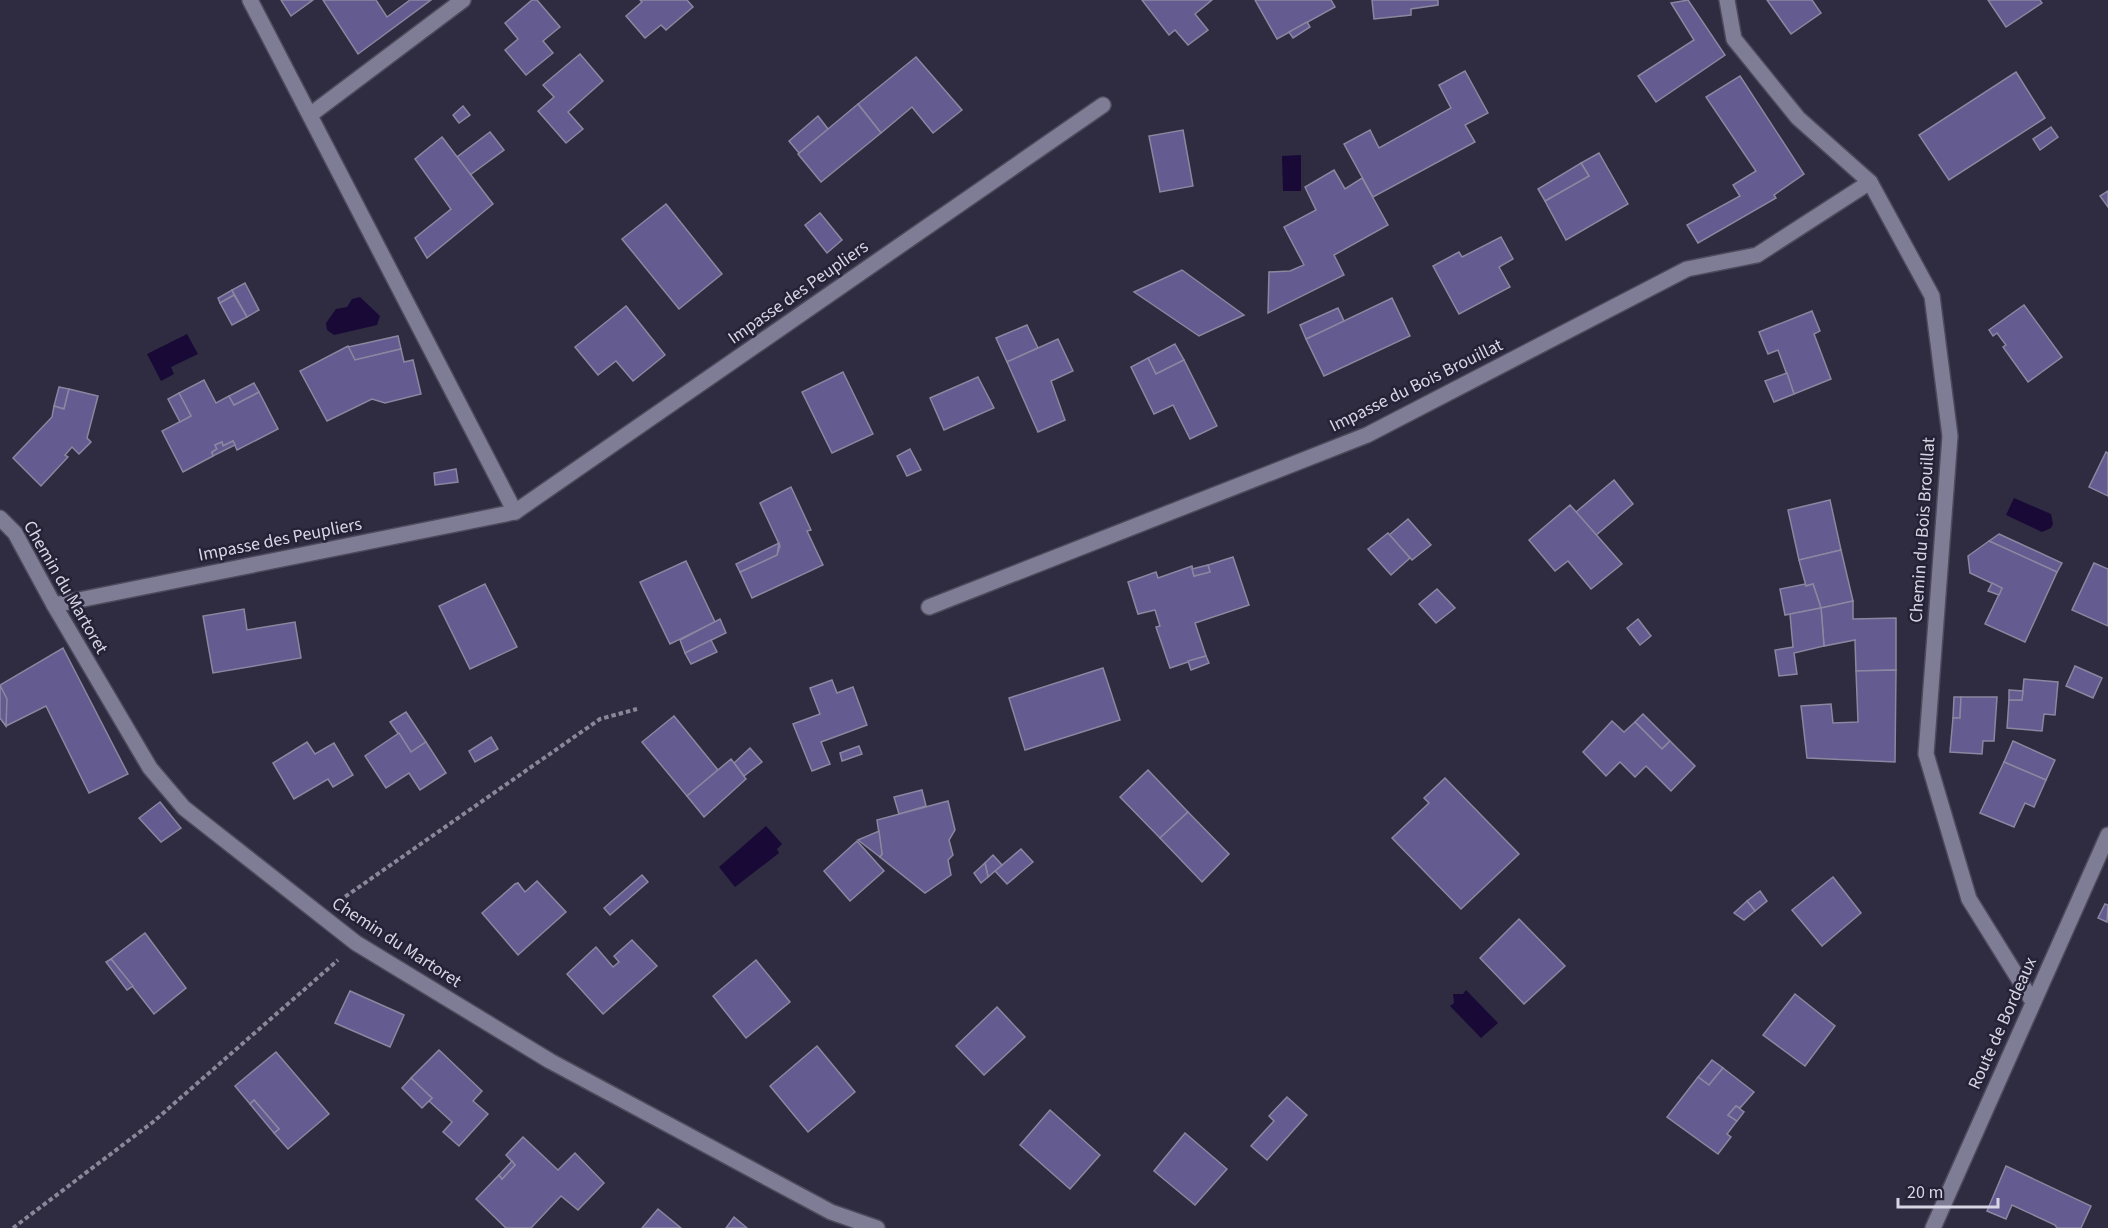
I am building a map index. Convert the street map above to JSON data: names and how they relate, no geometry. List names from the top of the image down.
{
  "streets": {
    "street": [
      "Impasse des Peupliers",
      "Impasse du Bois Brouillat",
      "Chemin du Bois Brouillat",
      "Chemin du Martoret",
      "Route de Bordeaux"
    ]
  },
  "crossings": [
    ["Impasse des Peupliers", "Chemin du Martoret"],
    ["Impasse du Bois Brouillat", "Chemin du Bois Brouillat"],
    ["Chemin du Bois Brouillat", "Route de Bordeaux"]
  ],
  "scale_bar": "20 m"
}
